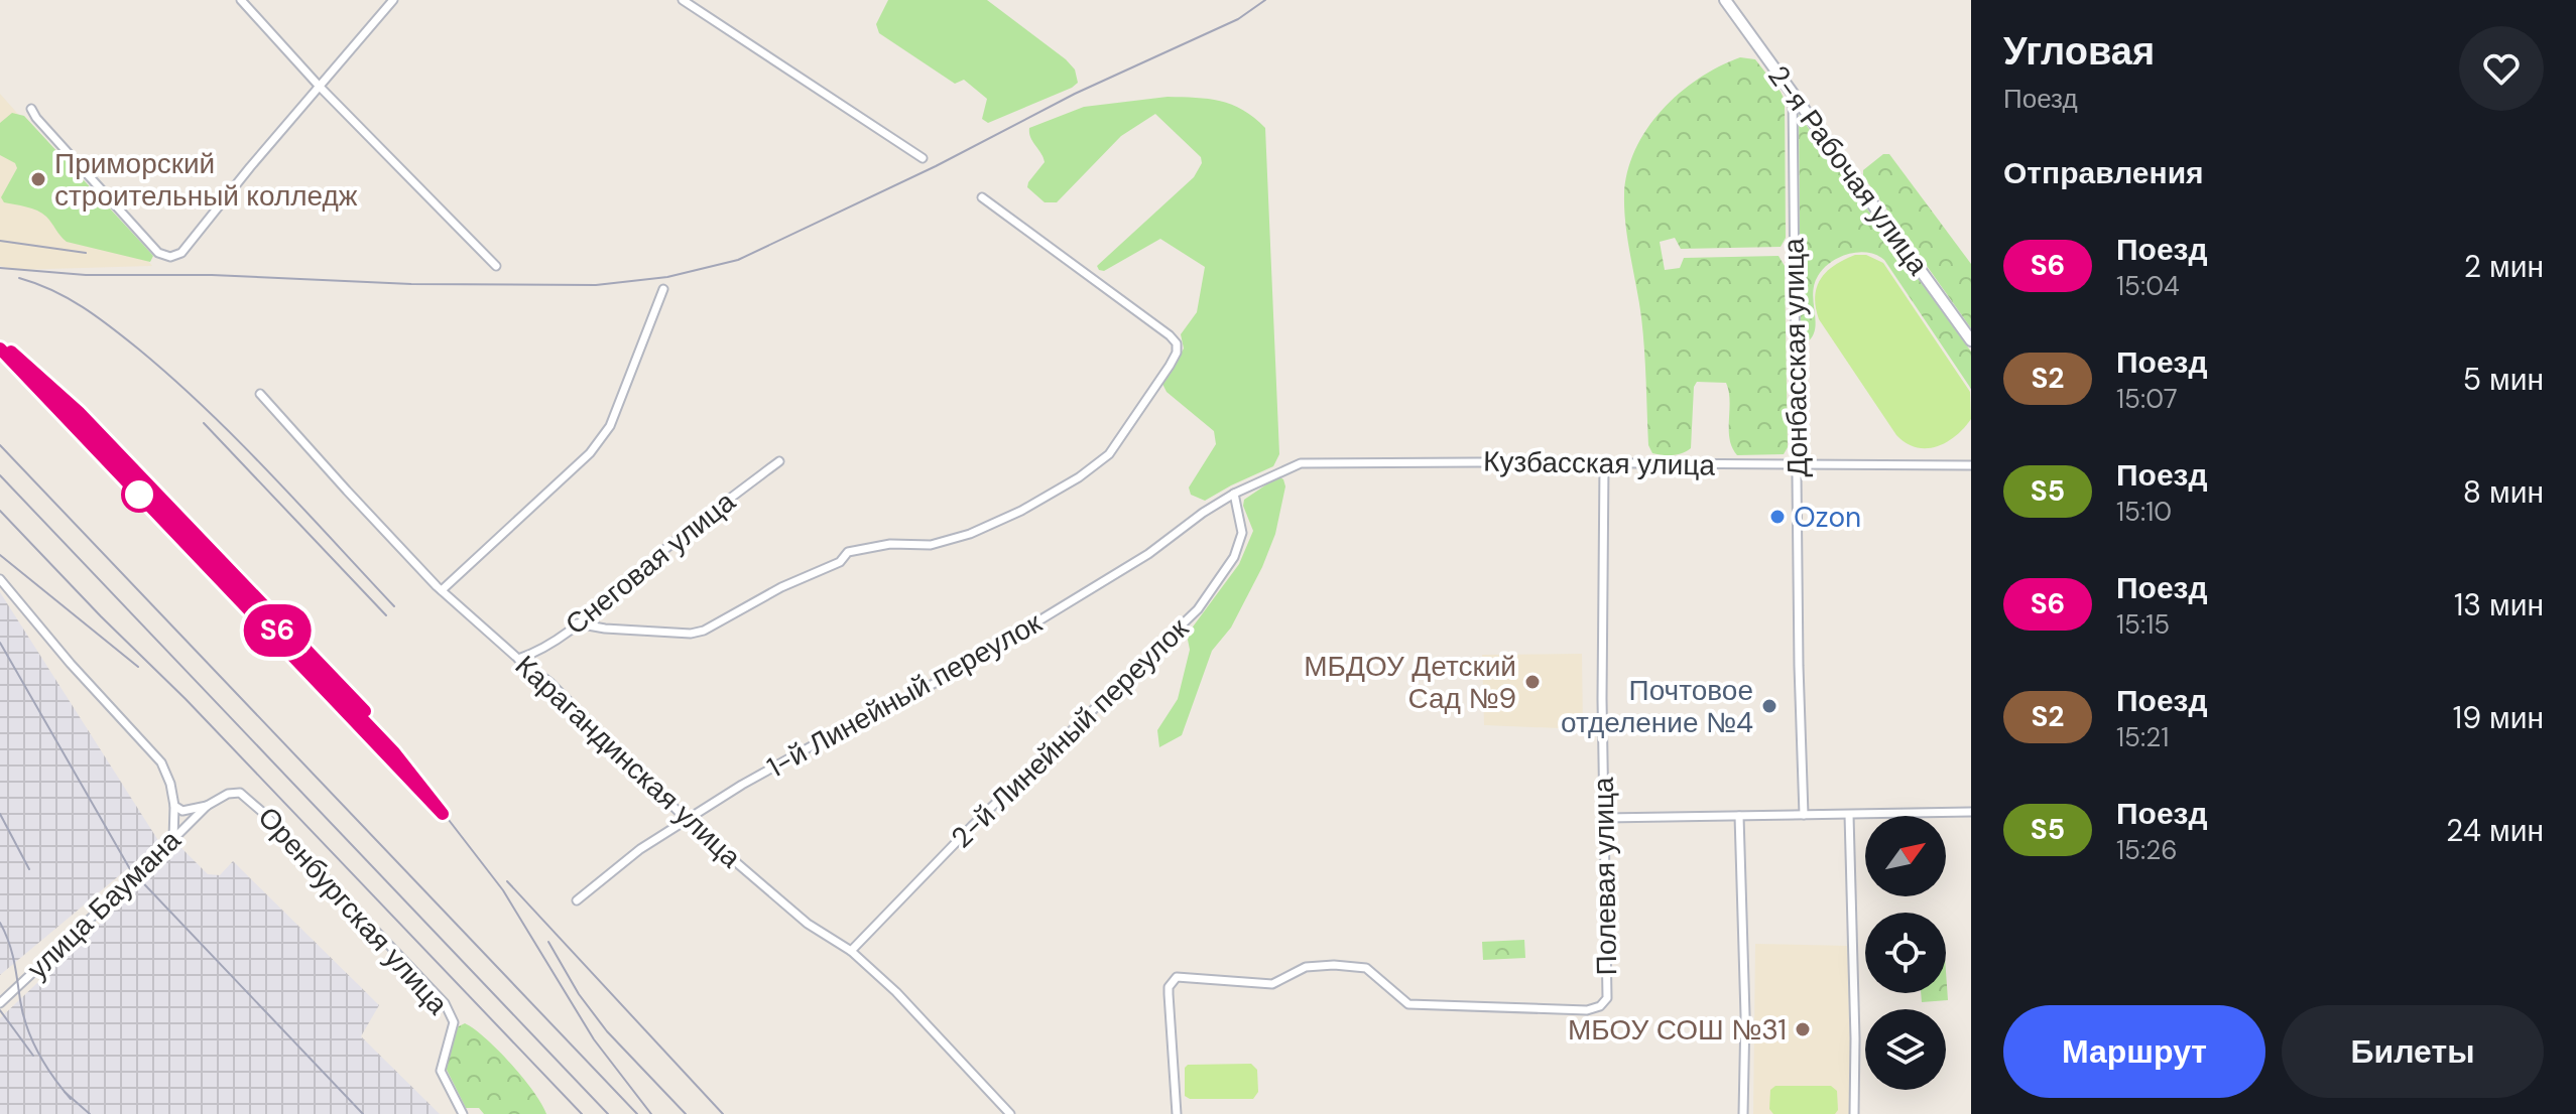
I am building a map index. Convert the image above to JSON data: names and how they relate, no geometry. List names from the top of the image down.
{
  "streets": {
    "main road": ["2-я Рабочая улица"],
    "street": [
      "Донбасская улица",
      "Кузбасская улица",
      "Снеговая улица",
      "1-й Линейный переулок",
      "2-й Линейный переулок",
      "Карагандинская улица",
      "Полевая улица",
      "улица Баумана",
      "Оренбургская улица"
    ]
  },
  "crossings": [
    ["2-я Рабочая улица", "Донбасская улица"],
    ["Донбасская улица", "Кузбасская улица"],
    ["Кузбасская улица", "1-й Линейный переулок"],
    ["Кузбасская улица", "2-й Линейный переулок"],
    ["Кузбасская улица", "Полевая улица"],
    ["Снеговая улица", "Карагандинская улица"],
    ["1-й Линейный переулок", "2-й Линейный переулок"],
    ["1-й Линейный переулок", "Карагандинская улица"],
    ["2-й Линейный переулок", "Карагандинская улица"],
    ["улица Баумана", "Оренбургская улица"]
  ],
  "places": [
    "Приморский строительный колледж",
    "Ozon",
    "МБДОУ Детский Сад №9",
    "Почтовое отделение №4",
    "МБОУ СОШ №31"
  ],
  "north": "top right",
  "page": {
    "on_map": "S6",
    "heading": [
      ["Угловая", "Поезд"],
      "Отправления"
    ],
    "list": [
      {
        "mark": "S6",
        "name": "Поезд",
        "note": "15:04",
        "value": "2 мин"
      },
      {
        "mark": "S2",
        "name": "Поезд",
        "note": "15:07",
        "value": "5 мин"
      },
      {
        "mark": "S5",
        "name": "Поезд",
        "note": "15:10",
        "value": "8 мин"
      },
      {
        "mark": "S6",
        "name": "Поезд",
        "note": "15:15",
        "value": "13 мин"
      },
      {
        "mark": "S2",
        "name": "Поезд",
        "note": "15:21",
        "value": "19 мин"
      },
      {
        "mark": "S5",
        "name": "Поезд",
        "note": "15:26",
        "value": "24 мин"
      }
    ],
    "buttons": ["Маршрут", "Билеты"]
  }
}
